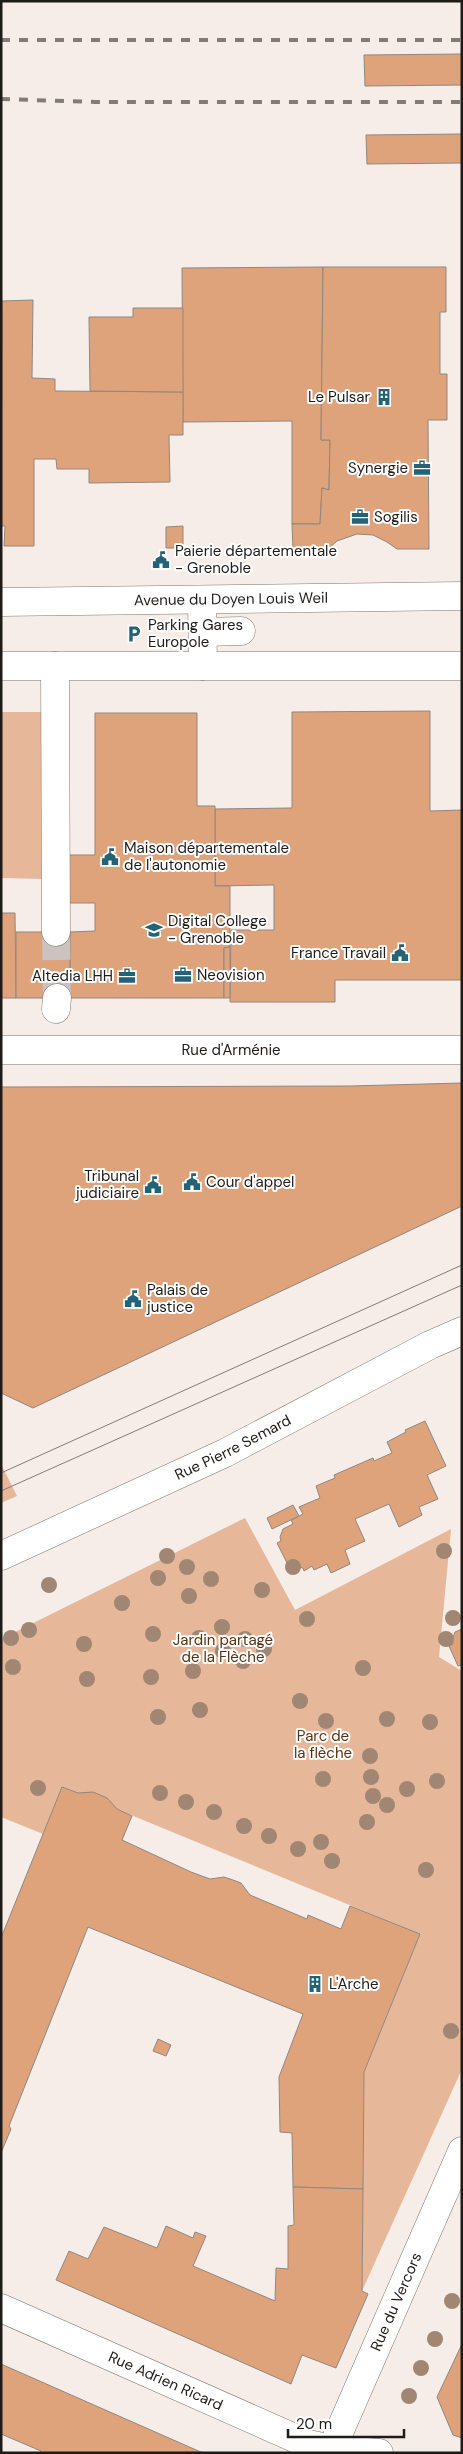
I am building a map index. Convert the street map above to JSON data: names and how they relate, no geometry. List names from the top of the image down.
{
  "streets": {
    "street": [
      "Avenue du Doyen Louis Weil",
      "Rue d'Arménie",
      "Rue Pierre Semard",
      "Rue du Vercors",
      "Rue Adrien Ricard"
    ]
  },
  "crossings": [
    ["Rue du Vercors", "Rue Adrien Ricard"]
  ],
  "parks": ["Jardin partagé de la Flèche", "Parc de la flèche"],
  "places": {
    "building": ["Le Pulsar", "L'Arche"],
    "office": [
      "Synergie",
      "Sogilis",
      "Neovision",
      "Altedia LHH"
    ],
    "public building": [
      "Paierie départementale - Grenoble",
      "Maison départementale de l'autonomie",
      "France Travail",
      "Cour d'appel",
      "Tribunal judiciaire",
      "Palais de justice"
    ],
    "parking": ["Parking Gares Europole"],
    "school or university": ["Digital College - Grenoble"]
  },
  "scale_bar": "20 m"
}
